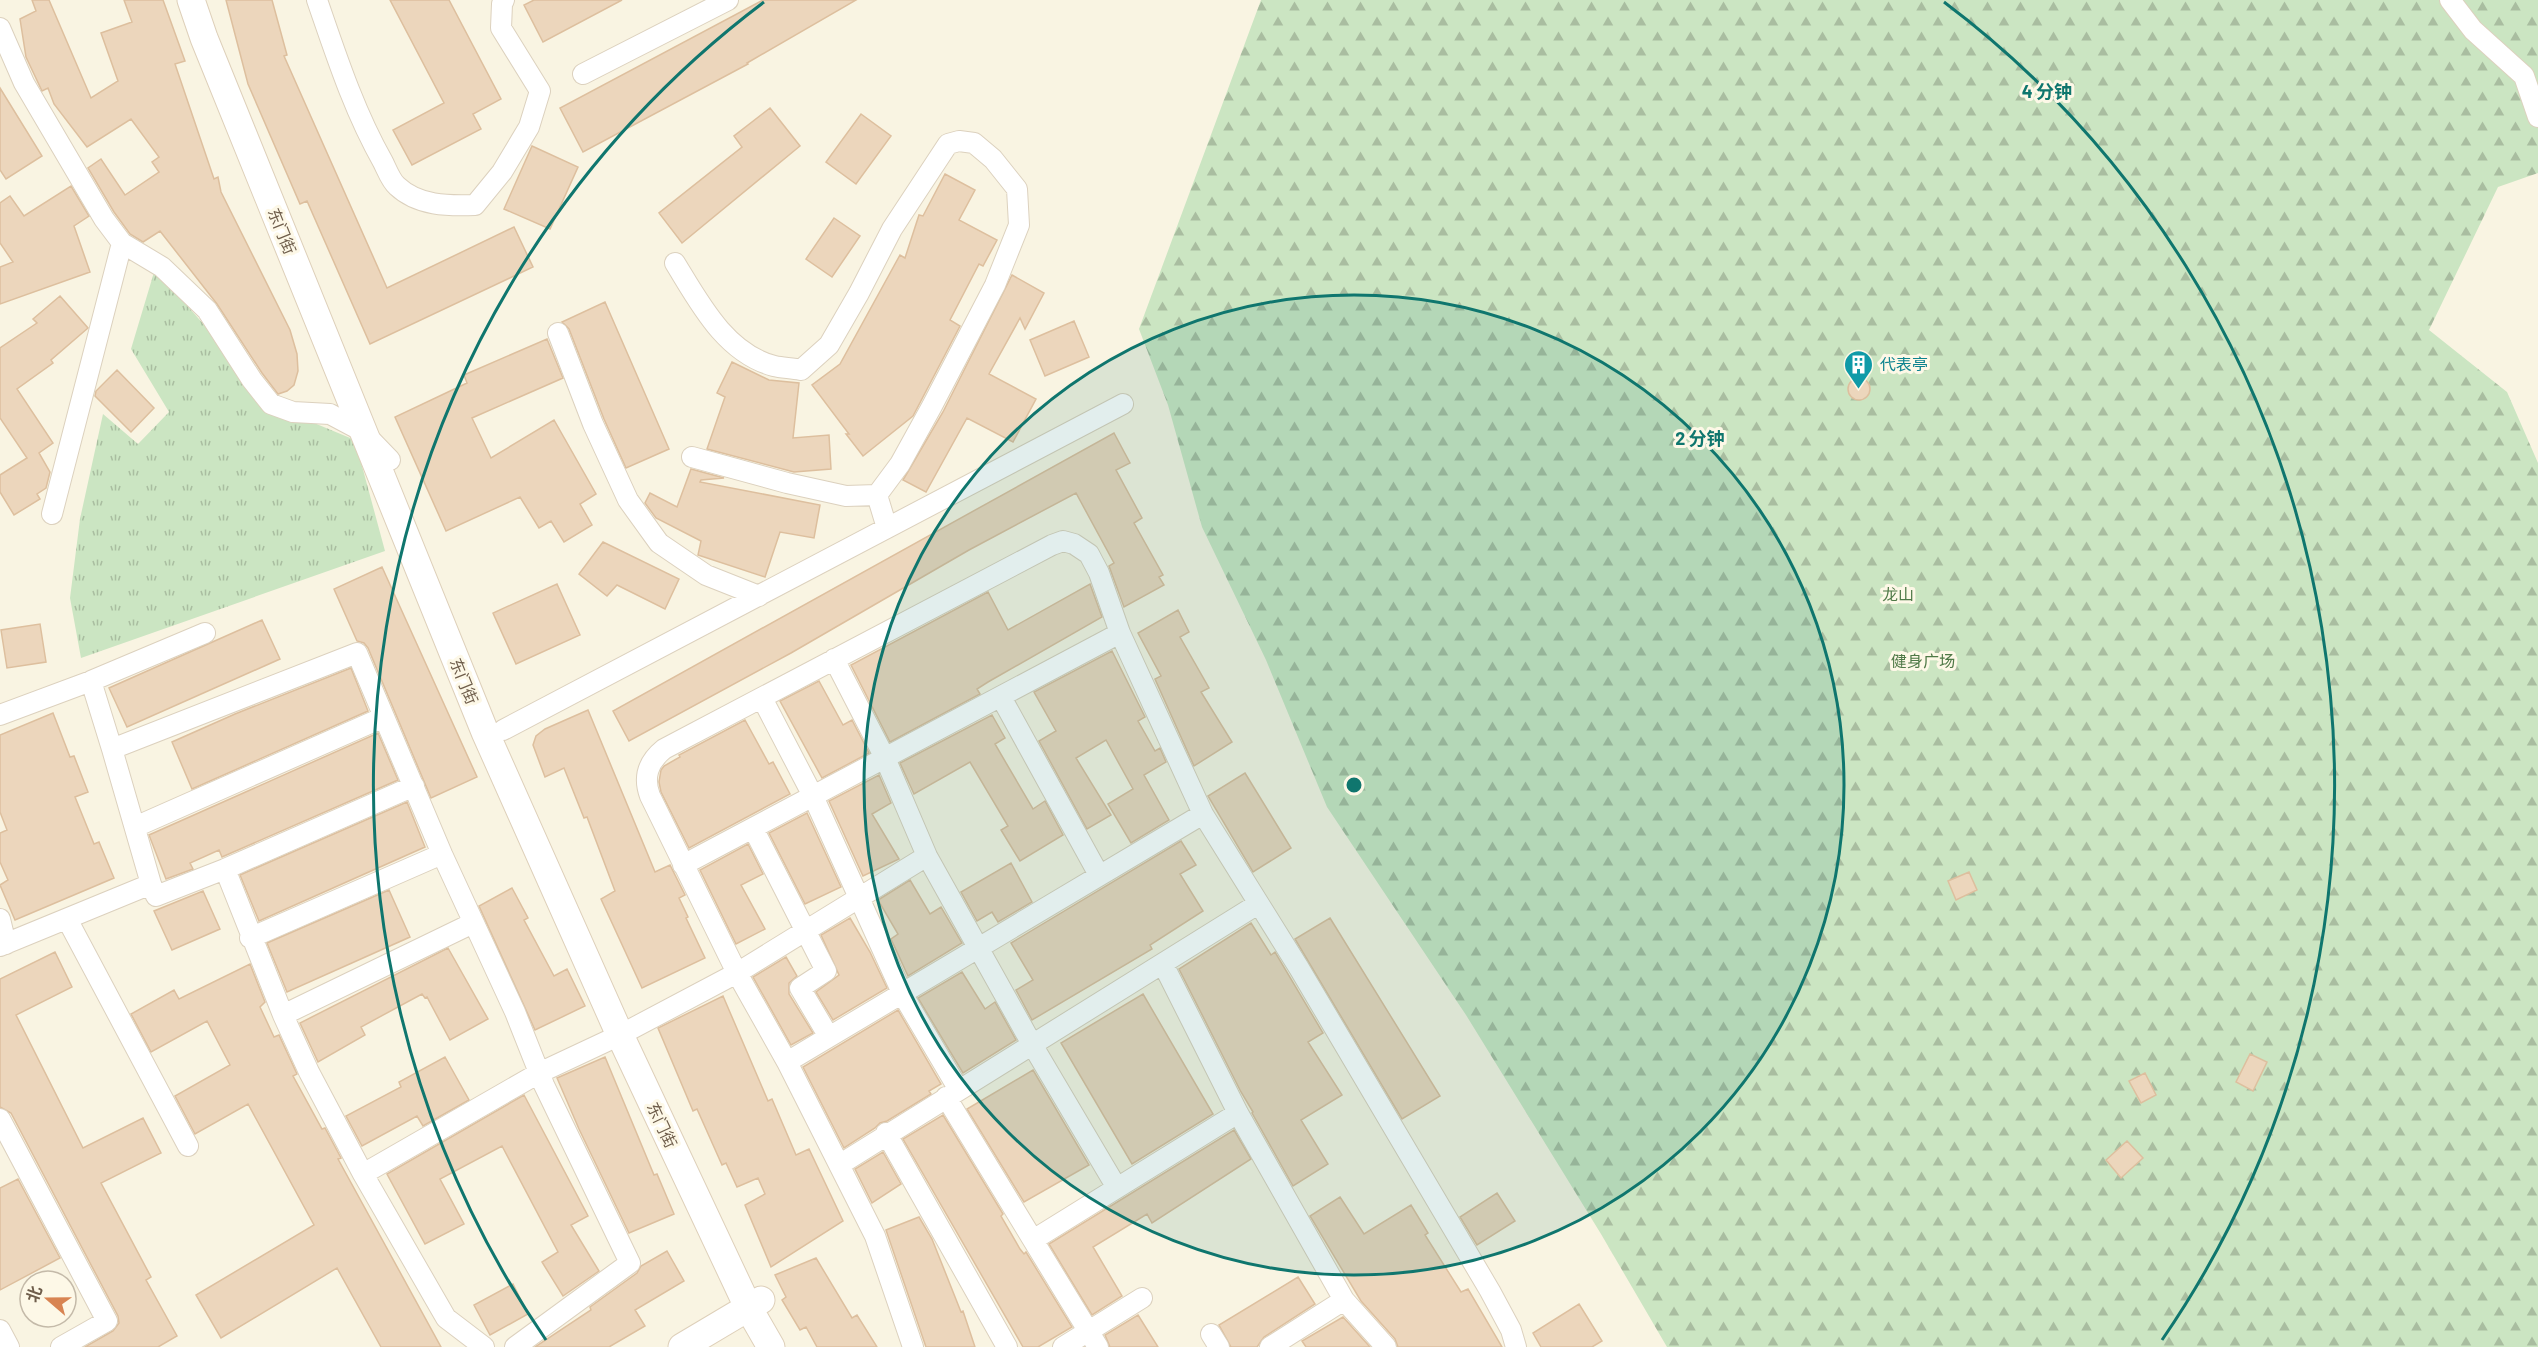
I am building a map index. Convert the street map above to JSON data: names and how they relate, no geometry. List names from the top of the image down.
{
  "streets": {
    "street": ["东门街"]
  },
  "parks": ["龙山", "健身广场"],
  "places": {
    "building": ["代表亭"]
  },
  "north": "left",
  "rings": ["4 分钟", "2 分钟"]
}
